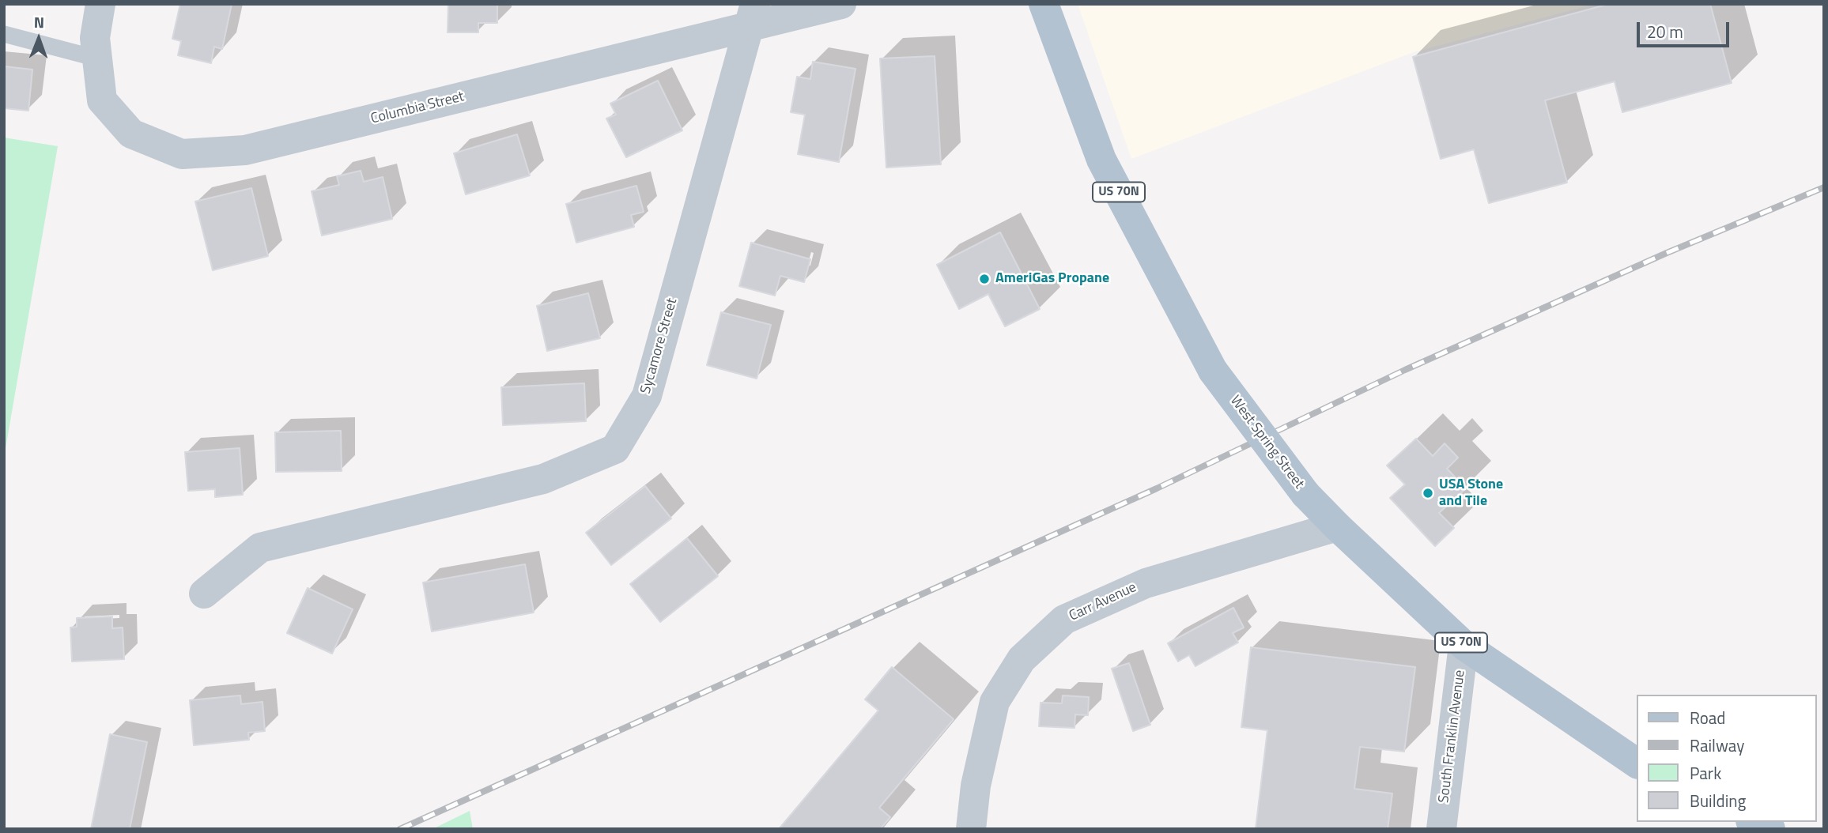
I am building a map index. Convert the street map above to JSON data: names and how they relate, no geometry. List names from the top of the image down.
{
  "streets": {
    "main road": ["US 70N", "West Spring Street"],
    "street": [
      "Columbia Street",
      "Sycamore Street",
      "Carr Avenue",
      "South Franklin Avenue"
    ]
  },
  "crossings": [
    ["Columbia Street", "Sycamore Street"],
    ["West Spring Street", "Carr Avenue"],
    ["West Spring Street", "South Franklin Avenue"]
  ],
  "places": ["AmeriGas Propane", "USA Stone and Tile"],
  "legend": [
    "Road",
    "Railway",
    "Park",
    "Building"
  ],
  "scale_bar": "20 m",
  "north": "top"
}
